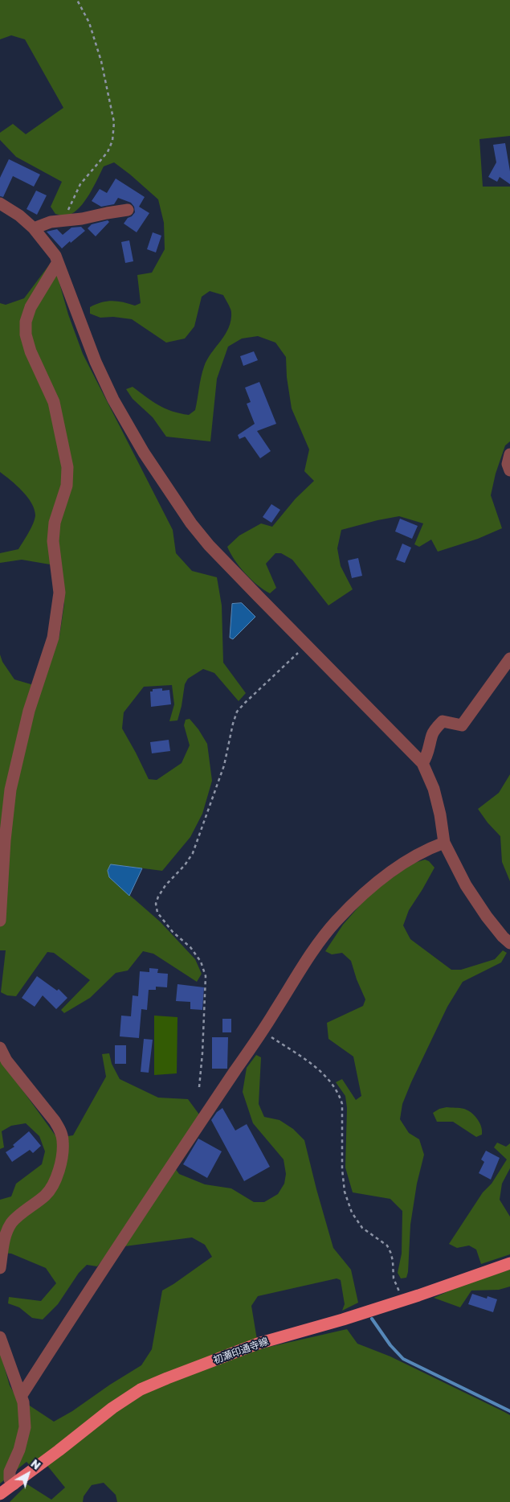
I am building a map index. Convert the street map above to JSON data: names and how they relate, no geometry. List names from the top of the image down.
{
  "streets": {
    "main road": ["初瀬印通寺線"]
  },
  "north": "top right"
}
